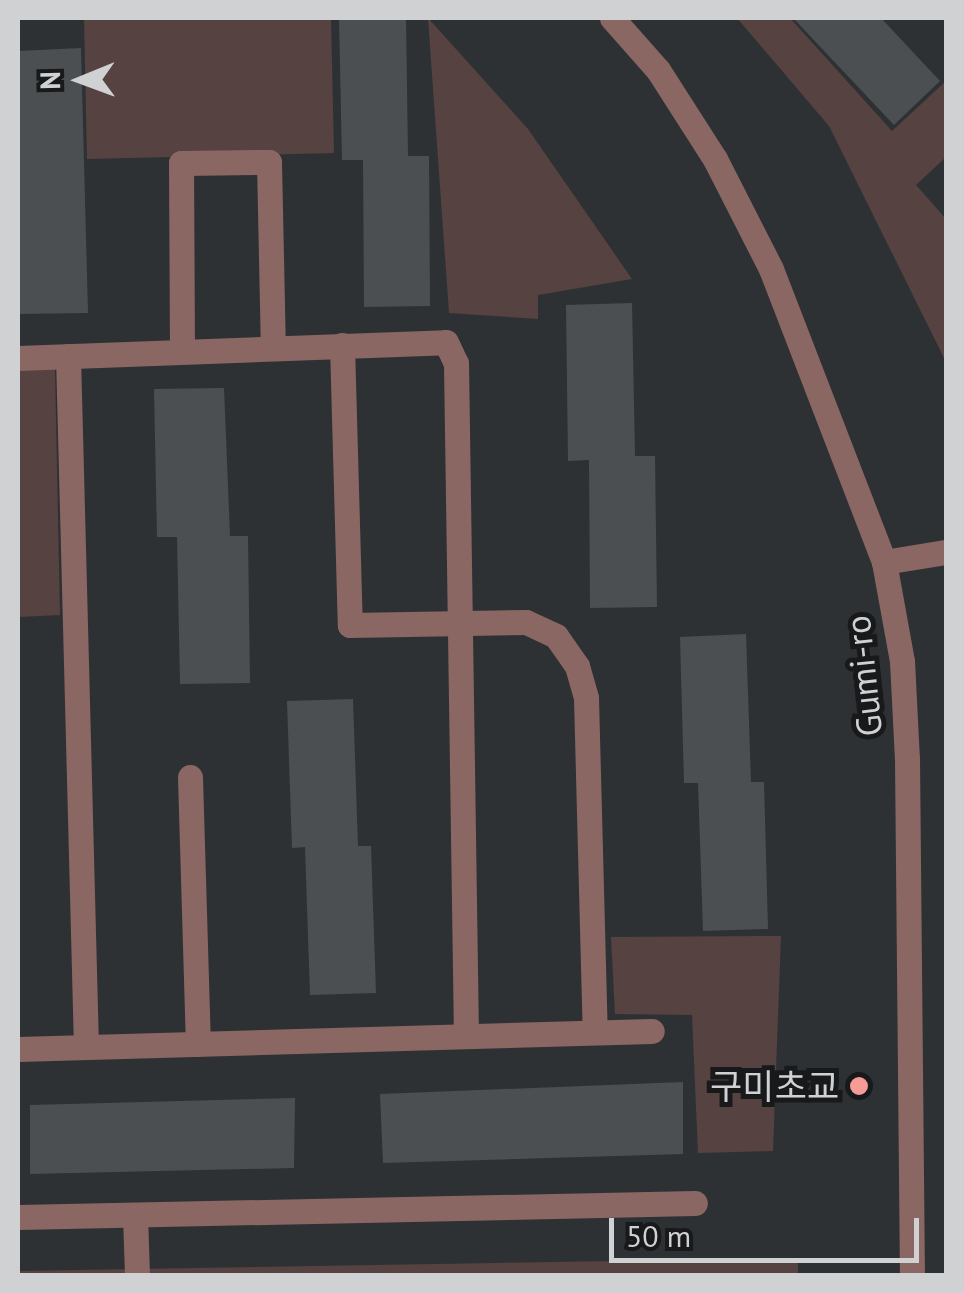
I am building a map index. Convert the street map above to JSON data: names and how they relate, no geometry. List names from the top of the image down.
{
  "streets": {
    "street": ["Gumi-ro"]
  },
  "places": ["구미초교"],
  "scale_bar": "50 m",
  "north": "left"
}
